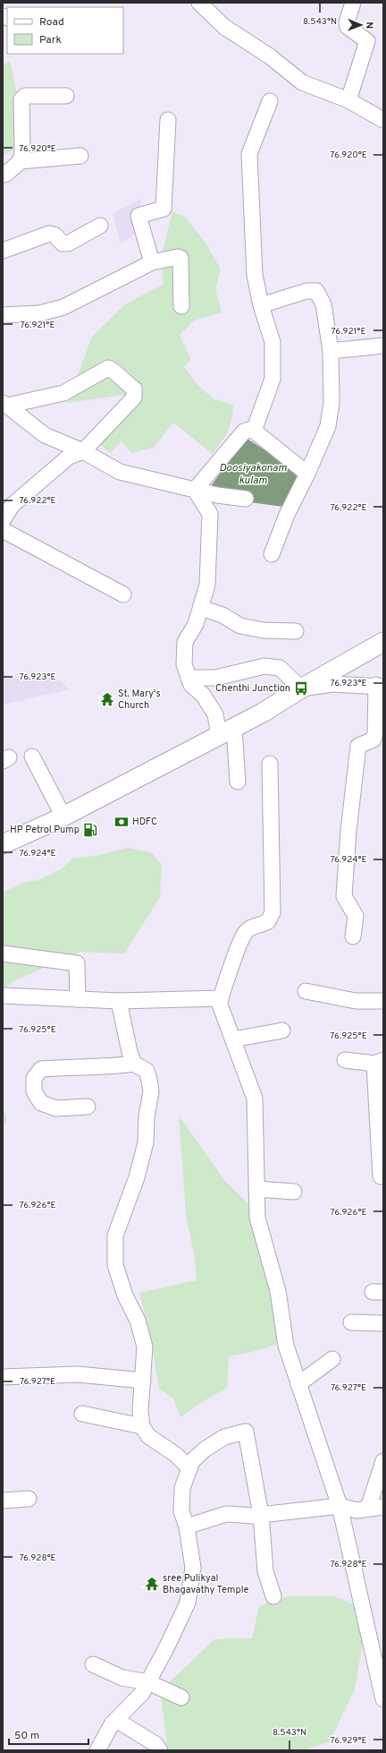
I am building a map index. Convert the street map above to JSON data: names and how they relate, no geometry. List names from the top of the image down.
{
  "water": ["Doosiyakonam kulam"],
  "places": {
    "bus stop": ["Chenthi Junction"],
    "temple": ["St. Mary's Church", "sree Pulikyal Bhagavathy Temple"],
    "bank": ["HDFC"],
    "fuel station": ["HP Petrol Pump"]
  },
  "legend": ["Road", "Park"],
  "scale_bar": "50 m",
  "north": "right",
  "coordinates": [
    "8.543°N",
    "76.920°E",
    "76.921°E",
    "76.922°E",
    "76.923°E",
    "76.924°E",
    "76.925°E",
    "76.926°E",
    "76.927°E",
    "76.928°E",
    "76.929°E"
  ]
}
